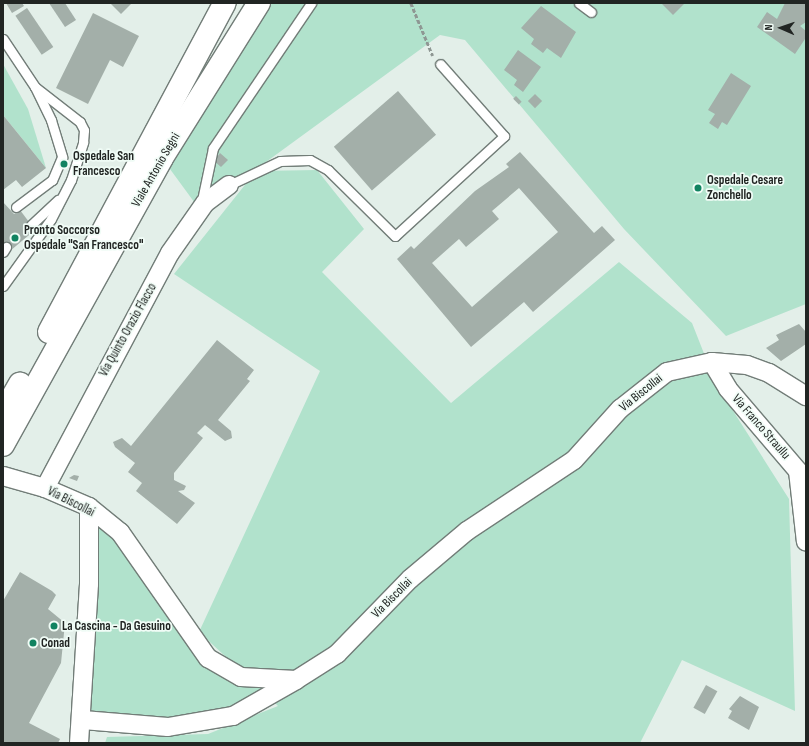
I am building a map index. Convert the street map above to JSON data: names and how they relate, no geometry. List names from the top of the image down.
{
  "streets": {
    "main road": ["Viale Antonio Segni"],
    "street": ["Via Quinto Orazio Flacco", "Via Biscollai", "Via Franco Straullu"]
  },
  "crossings": [
    ["Via Quinto Orazio Flacco", "Via Biscollai"],
    ["Via Biscollai", "Via Franco Straullu"]
  ],
  "places": [
    "Ospedale San Francesco",
    "Ospedale Cesare Zonchello",
    "Pronto Soccorso Ospedale \"San Francesco\"",
    "La Cascina - Da Gesuino",
    "Conad"
  ],
  "north": "left"
}
